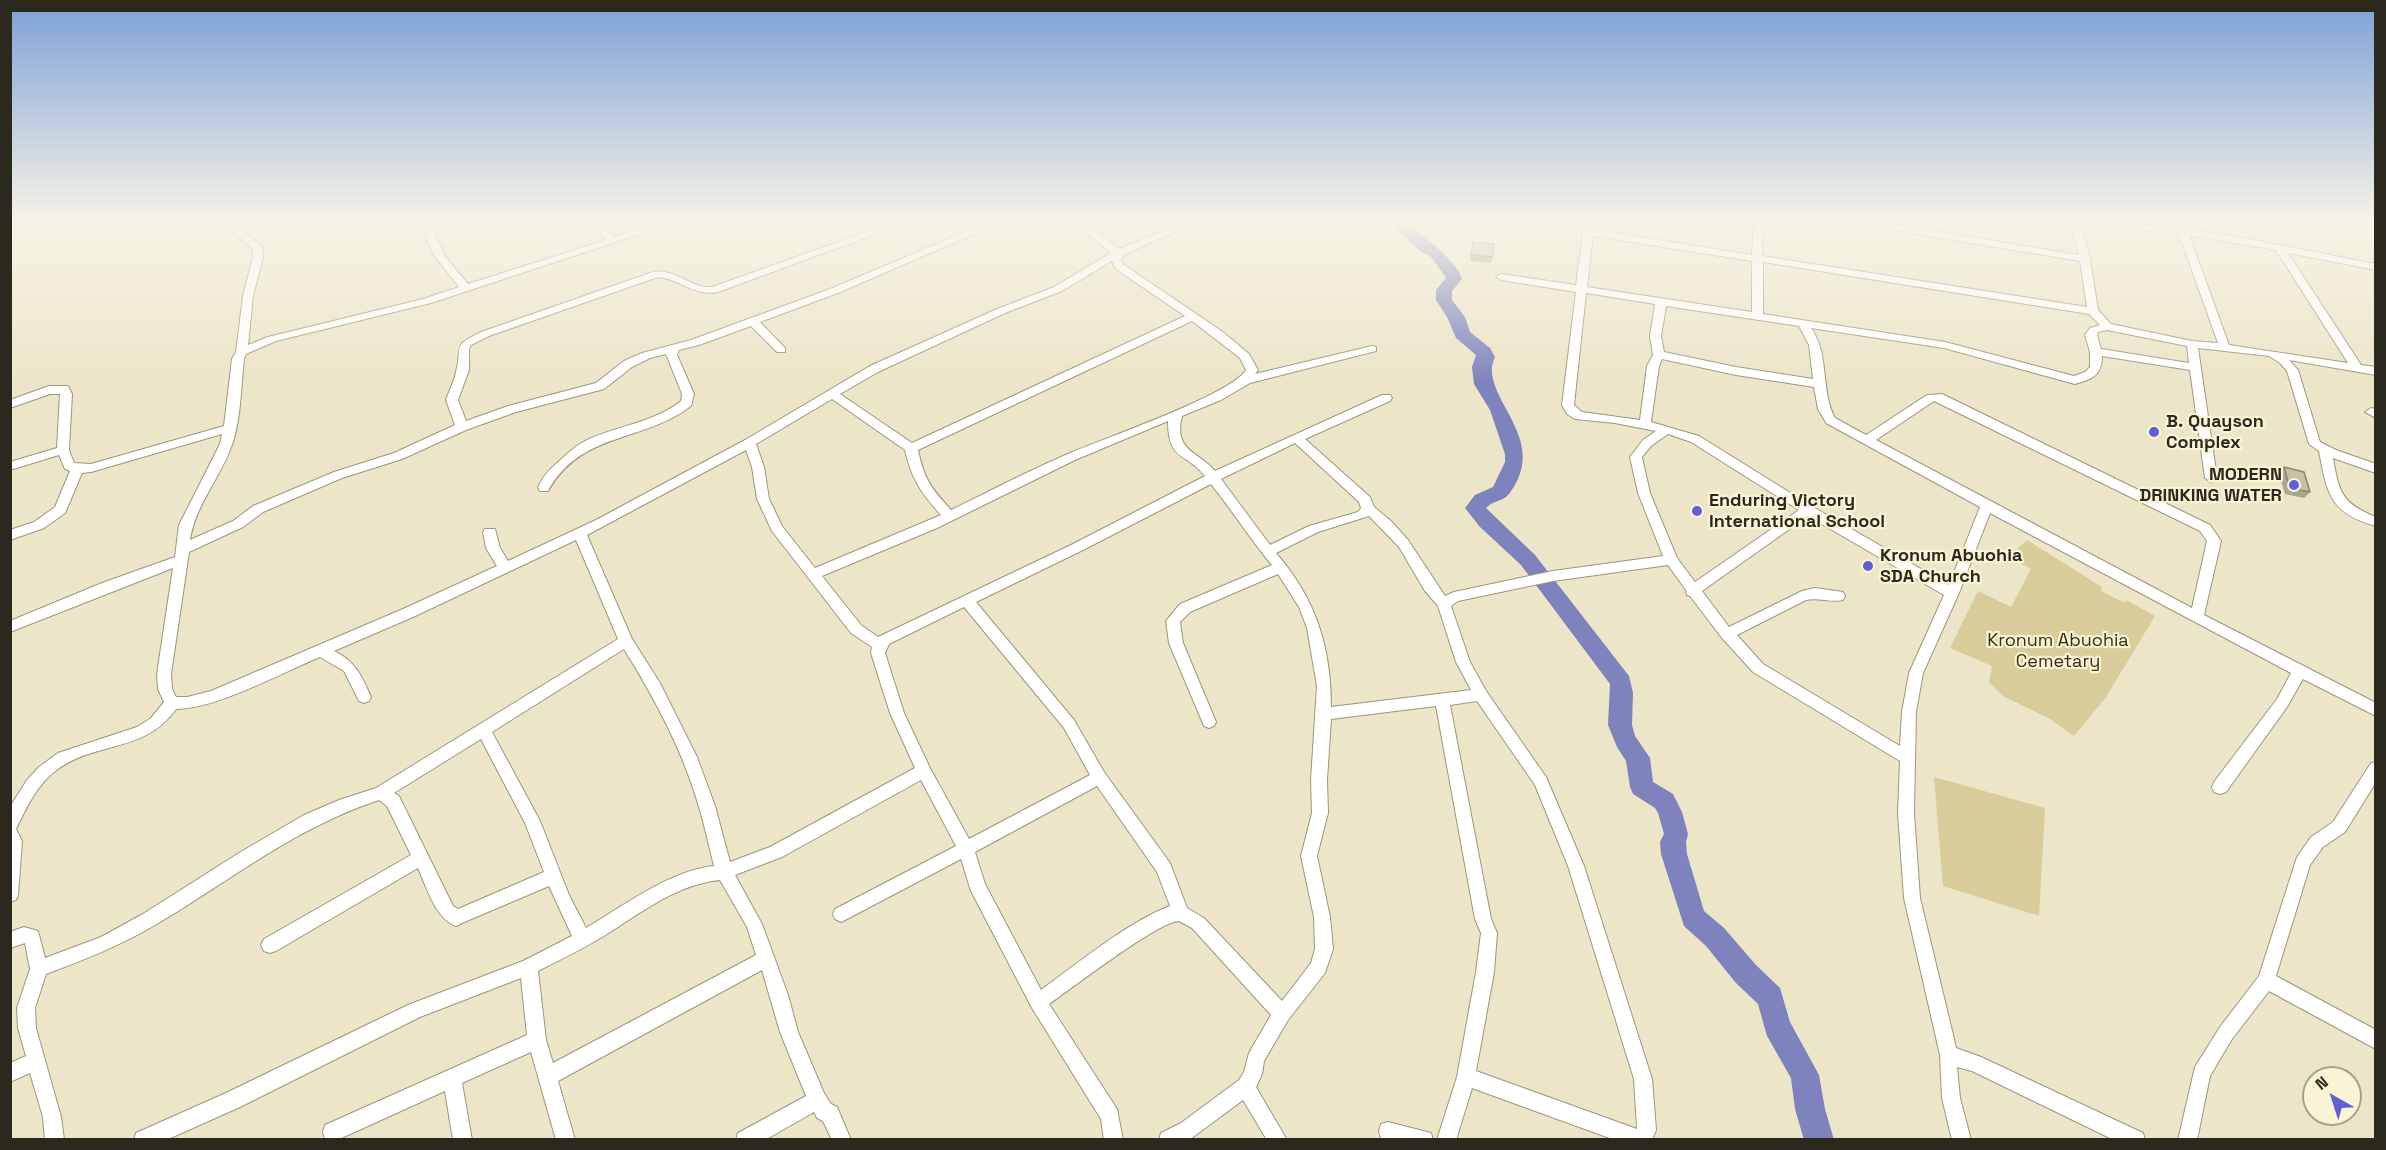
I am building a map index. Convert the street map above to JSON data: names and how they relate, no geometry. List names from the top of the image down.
{
  "parks": ["Kronum Abuohia Cemetary"],
  "places": [
    "B. Quayson Complex",
    "MODERN DRINKING WATER",
    "Enduring Victory International School",
    "Kronum Abuohia SDA Church"
  ],
  "north": "top left"
}
